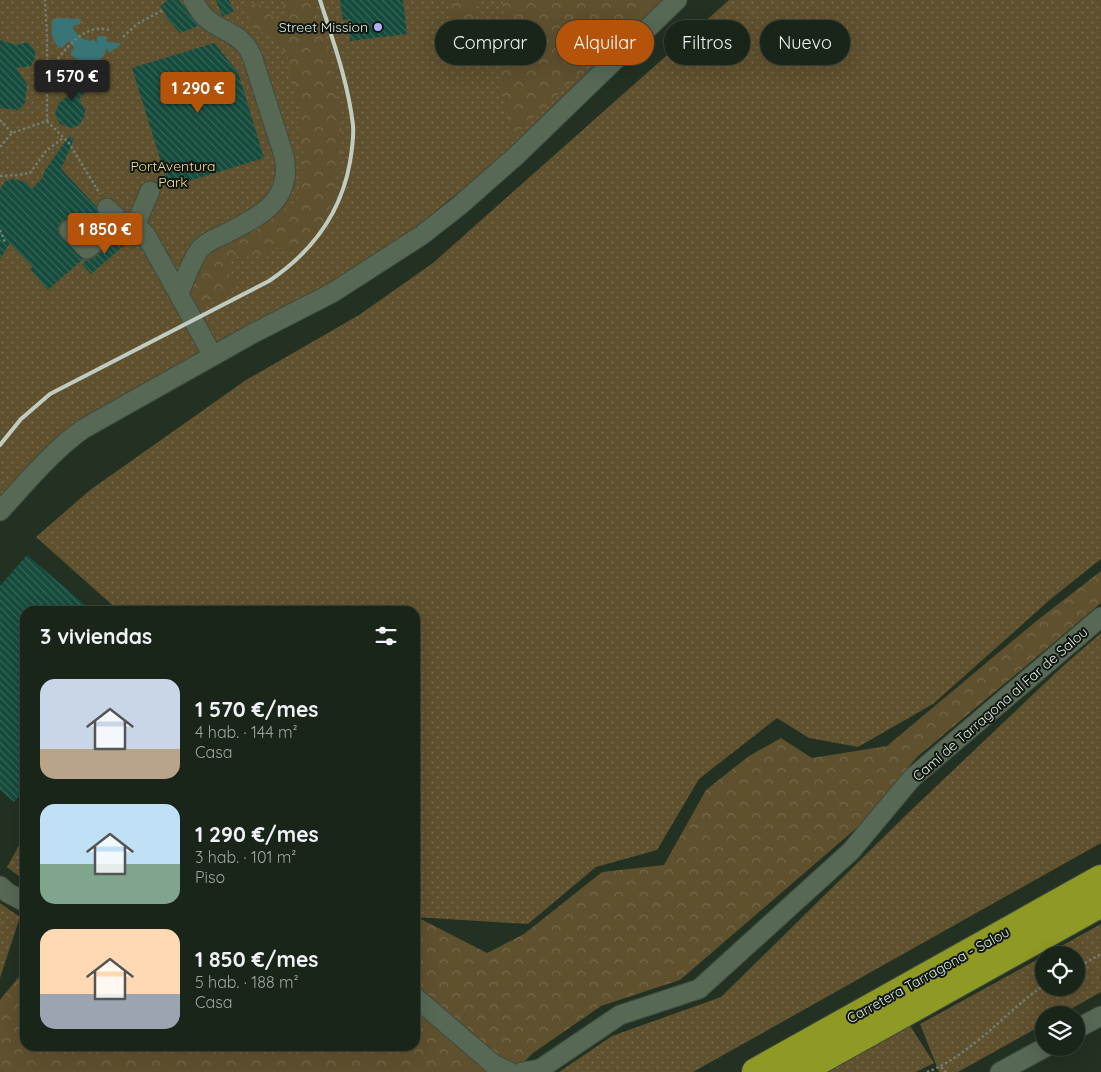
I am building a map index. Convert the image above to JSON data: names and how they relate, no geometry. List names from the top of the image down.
{
  "streets": {
    "highway": ["Carretera Tarragona - Salou"],
    "street": ["Camí de Tarragona al Far de Salou"]
  },
  "parks": ["PortAventura Park"],
  "places": ["Street Mission"],
  "page": {
    "chip": [
      "Comprar",
      "Alquilar",
      "Filtros",
      "Nuevo"
    ],
    "price": ["1 570 €", "1 290 €", "1 850 €"],
    "heading": "3 viviendas",
    "list": [
      {
        "name": "1 570 €/mes",
        "note": "4 hab. · 144 m² · Casa"
      },
      {
        "name": "1 290 €/mes",
        "note": "3 hab. · 101 m² · Piso"
      },
      {
        "name": "1 850 €/mes",
        "note": "5 hab. · 188 m² · Casa"
      }
    ]
  }
}
